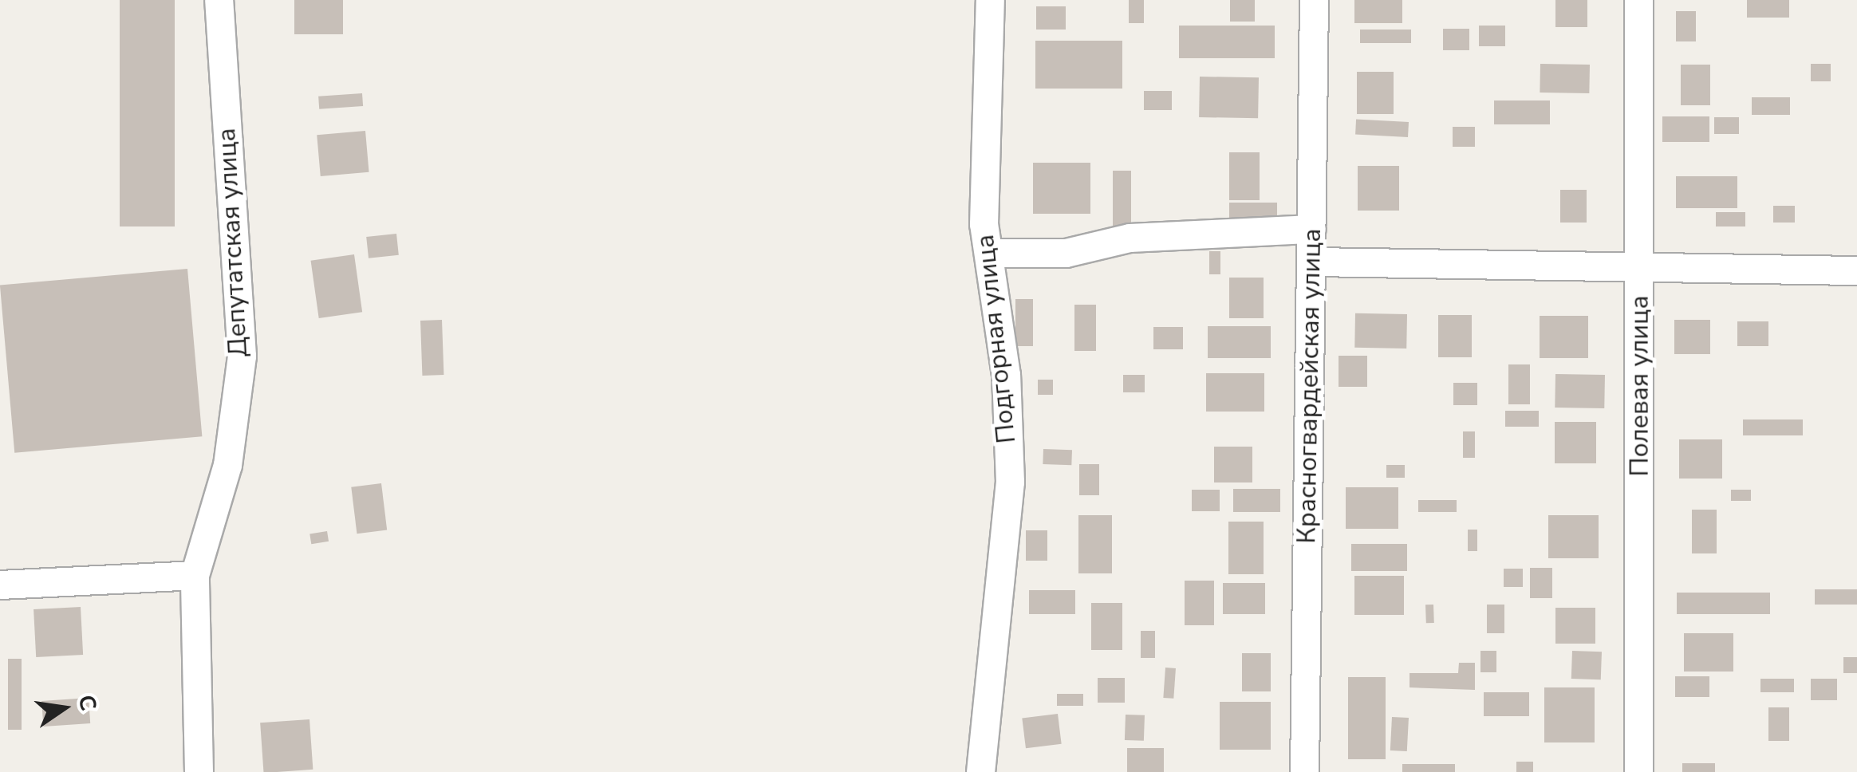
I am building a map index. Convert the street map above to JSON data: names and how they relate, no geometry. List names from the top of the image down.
{
  "streets": {
    "street": [
      "Депутатская улица",
      "Подгорная улица",
      "Красногвардейская улица",
      "Полевая улица"
    ]
  },
  "north": "right"
}
